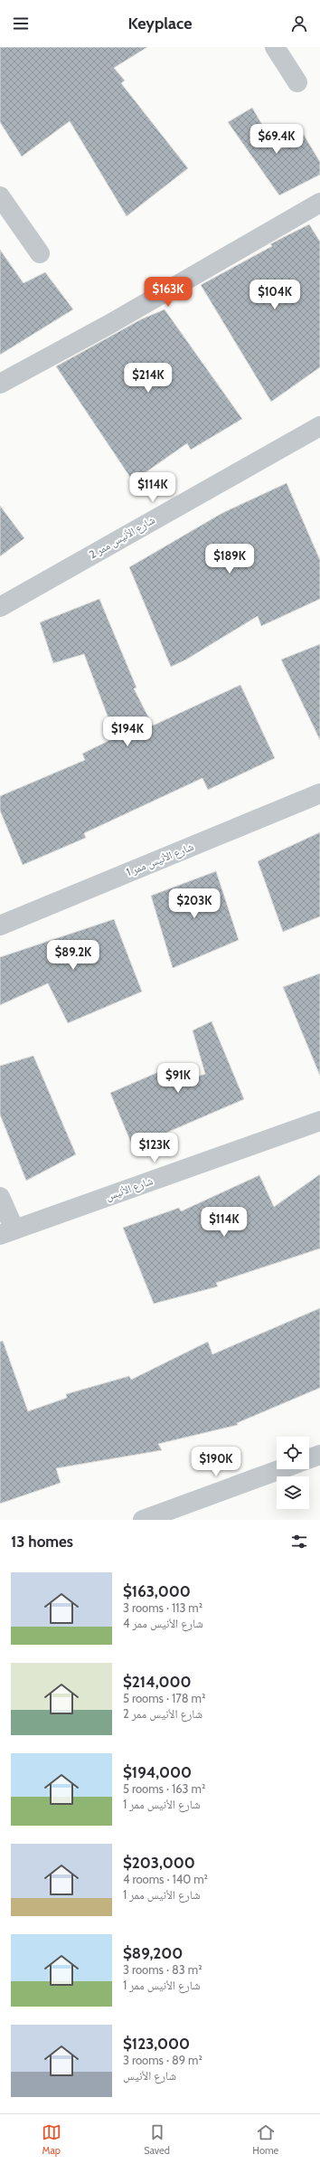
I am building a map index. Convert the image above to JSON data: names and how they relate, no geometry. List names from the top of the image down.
{
  "streets": {
    "street": ["شارع الأنيس ممر 2", "شارع الأنيس ممر 1", "شارع الأنيس"]
  },
  "page": {
    "header": "Keyplace",
    "price": [
      "$69.4K",
      "$163K",
      "$104K",
      "$214K",
      "$114K",
      "$189K",
      "$194K",
      "$203K",
      "$89.2K",
      "$91K",
      "$123K",
      "$114K",
      "$190K"
    ],
    "heading": "13 homes",
    "list": [
      {
        "name": "$163,000",
        "note": "3 rooms · 113 m² · شارع الأنيس ممر 4"
      },
      {
        "name": "$214,000",
        "note": "5 rooms · 178 m² · شارع الأنيس ممر 2"
      },
      {
        "name": "$194,000",
        "note": "5 rooms · 163 m² · شارع الأنيس ممر 1"
      },
      {
        "name": "$203,000",
        "note": "4 rooms · 140 m² · شارع الأنيس ممر 1"
      },
      {
        "name": "$89,200",
        "note": "3 rooms · 83 m² · شارع الأنيس ممر 1"
      },
      {
        "name": "$123,000",
        "note": "3 rooms · 89 m² · شارع الأنيس"
      }
    ],
    "tabs": ["Map", "Saved", "Home"]
  }
}
